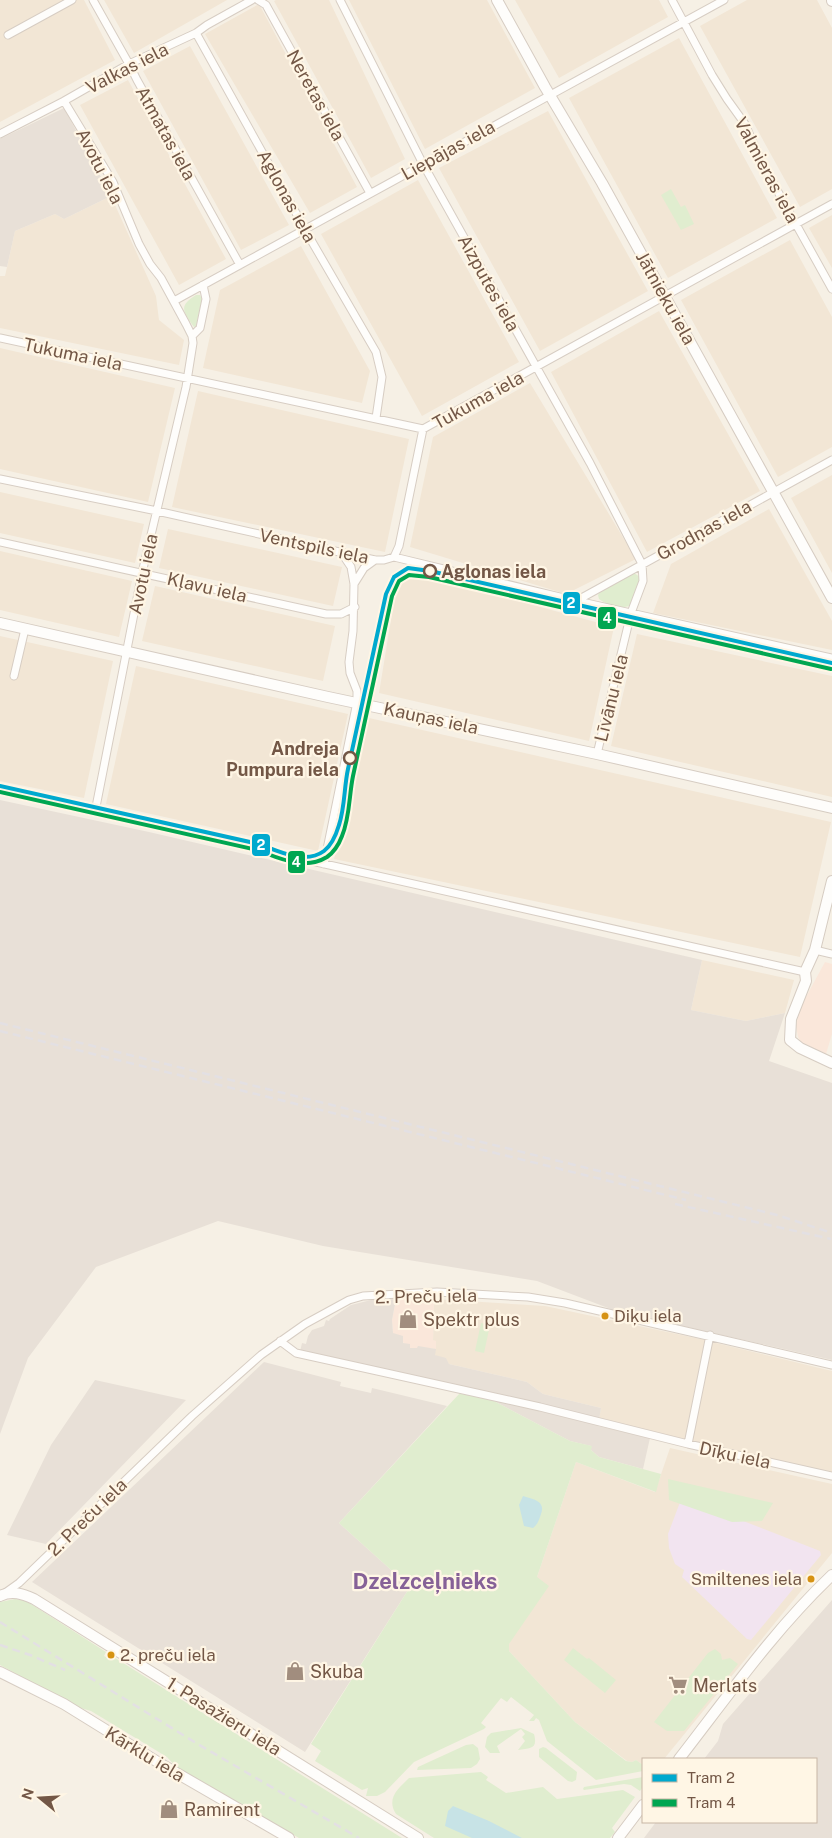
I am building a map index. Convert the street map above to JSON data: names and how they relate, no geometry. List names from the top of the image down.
{
  "streets": {
    "street": [
      "Valkas iela",
      "Neretas iela",
      "Atmatas iela",
      "Liepājas iela",
      "Avotu iela",
      "Valmieras iela",
      "Aglonas iela",
      "Aizputes iela",
      "Jātnieku iela",
      "Tukuma iela",
      "Grodņas iela",
      "Ventspils iela",
      "Kļavu iela",
      "Līvānu iela",
      "Kauņas iela",
      "2. Preču iela",
      "Dīķu iela",
      "1. Pasažieru iela",
      "Kārklu iela"
    ]
  },
  "crossings": [
    ["Valkas iela", "Atmatas iela"],
    ["Valkas iela", "Avotu iela"],
    ["Valkas iela", "Aglonas iela"],
    ["Neretas iela", "Liepājas iela"],
    ["Atmatas iela", "Liepājas iela"],
    ["Liepājas iela", "Avotu iela"],
    ["Liepājas iela", "Valmieras iela"],
    ["Liepājas iela", "Aglonas iela"],
    ["Liepājas iela", "Aizputes iela"],
    ["Liepājas iela", "Jātnieku iela"],
    ["Avotu iela", "Tukuma iela"],
    ["Avotu iela", "Ventspils iela"],
    ["Avotu iela", "Kļavu iela"],
    ["Avotu iela", "Kauņas iela"],
    ["Valmieras iela", "Tukuma iela"],
    ["Aglonas iela", "Tukuma iela"],
    ["Aizputes iela", "Tukuma iela"],
    ["Aizputes iela", "Grodņas iela"],
    ["Aizputes iela", "Līvānu iela"],
    ["Jātnieku iela", "Tukuma iela"],
    ["Jātnieku iela", "Grodņas iela"],
    ["Grodņas iela", "Ventspils iela"],
    ["Grodņas iela", "Līvānu iela"],
    ["Ventspils iela", "Līvānu iela"],
    ["Līvānu iela", "Kauņas iela"],
    ["2. Preču iela", "Dīķu iela"],
    ["2. Preču iela", "1. Pasažieru iela"]
  ],
  "districts": ["Dzelzceļnieks"],
  "places": {
    "other": [
      "Aglonas iela",
      "Andreja Pumpura iela",
      "Diķu iela",
      "Smiltenes iela",
      "2. preču iela"
    ],
    "shop": ["Spektr plus", "Skuba", "Ramirent"],
    "supermarket": ["Merlats"]
  },
  "lines": ["tram line 2", "tram line 4"],
  "legend": ["Tram 2", "Tram 4"],
  "north": "left"
}
